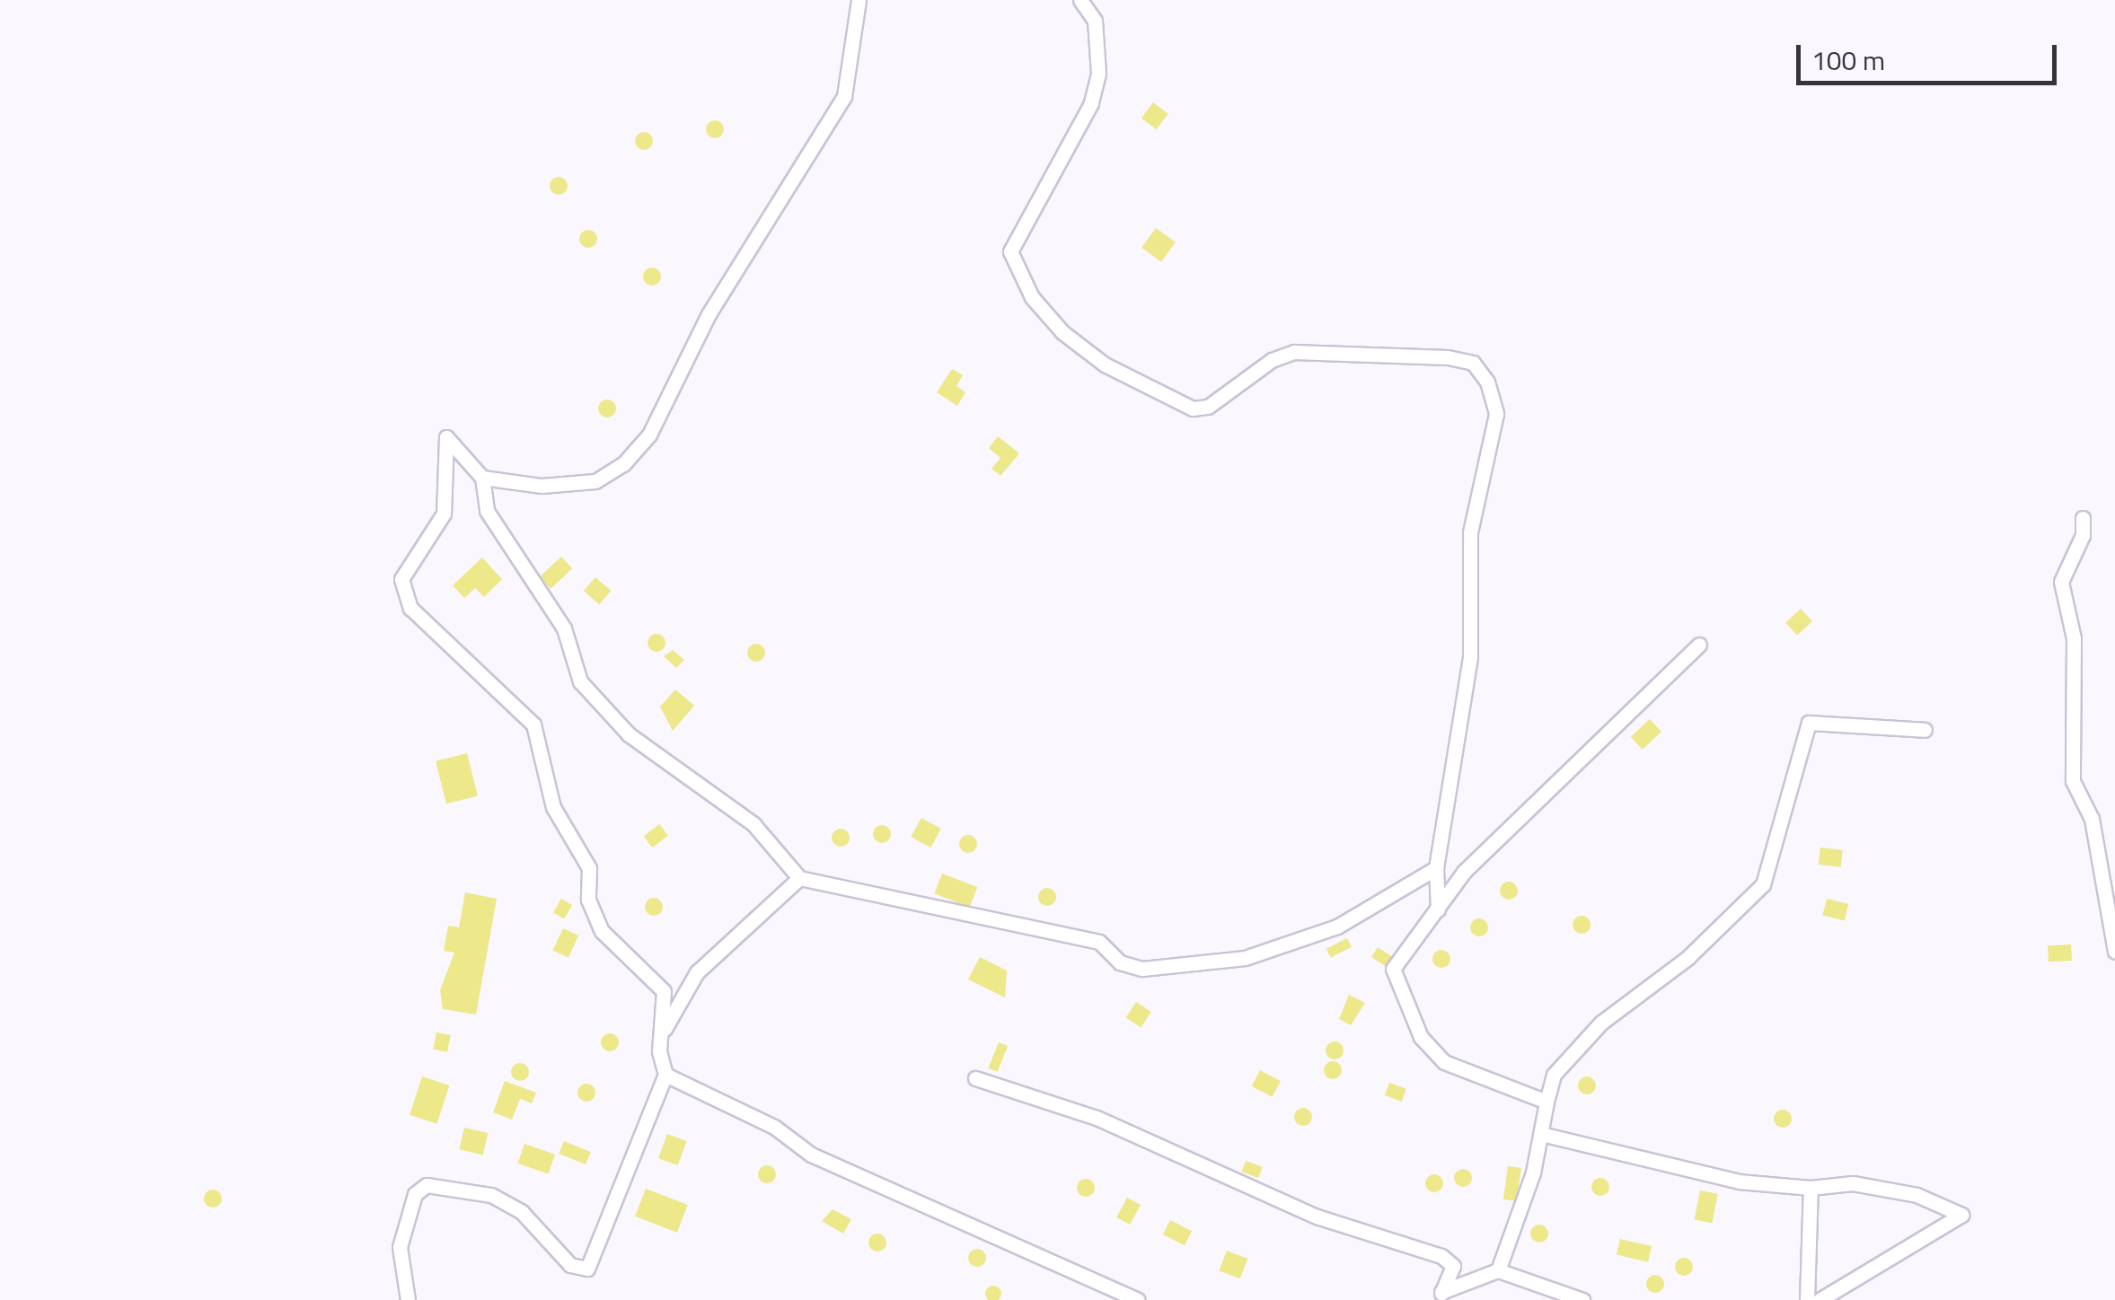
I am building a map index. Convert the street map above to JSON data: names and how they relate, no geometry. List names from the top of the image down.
{
  "scale_bar": "100 m"
}
